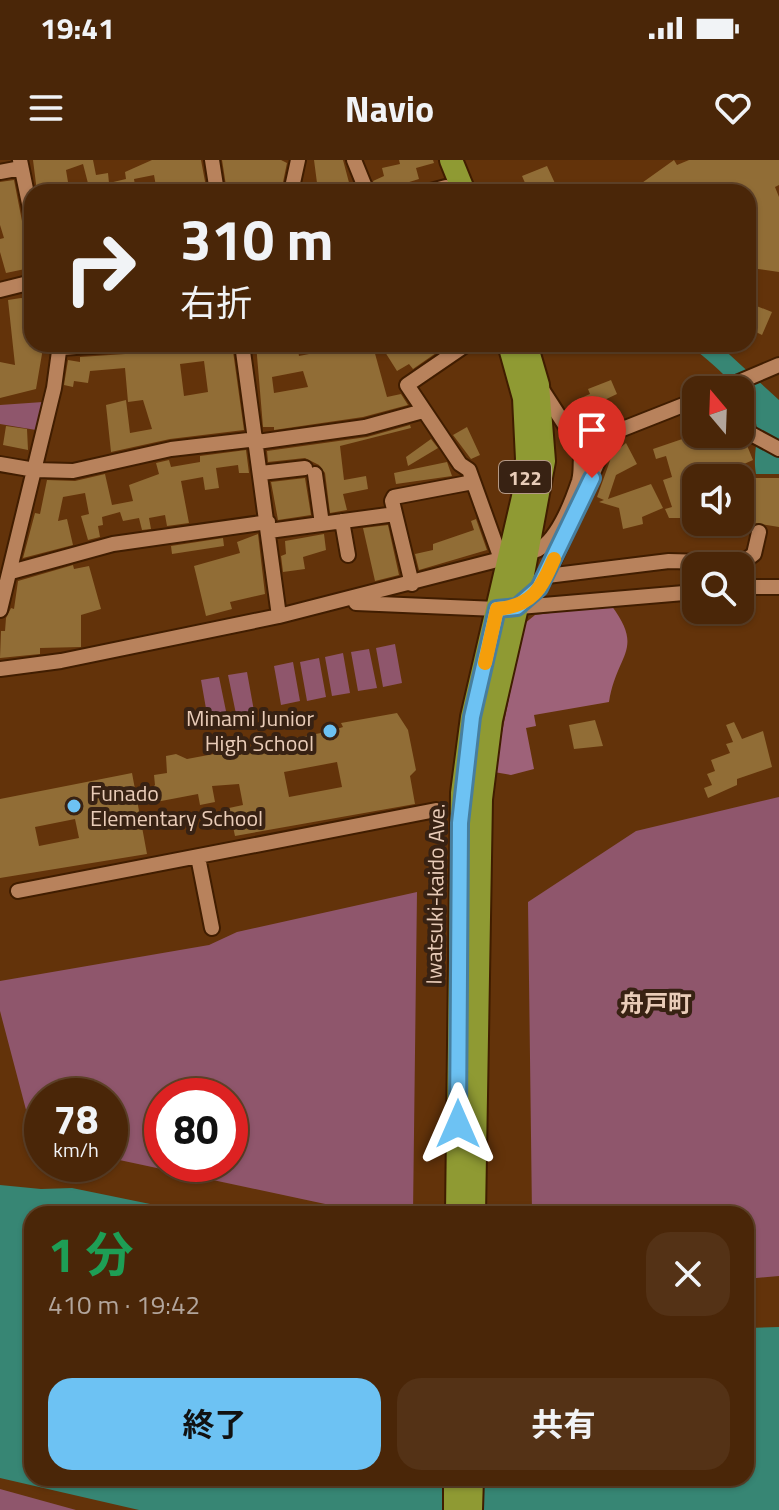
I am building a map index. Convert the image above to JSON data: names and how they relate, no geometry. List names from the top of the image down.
{
  "streets": {
    "highway": ["122", "Iwatsuki-kaido Ave."]
  },
  "districts": ["舟戸町"],
  "places": ["Minami Junior High School", "Funado Elementary School"],
  "north": "top",
  "page": {
    "status": "19:41",
    "header": "Navio",
    "turn": ["310 m", "右折"],
    "speed": "78 km/h",
    "limit": "80",
    "heading": ["1 分", "410 m · 19:42"],
    "buttons": ["終了", "共有"]
  }
}
